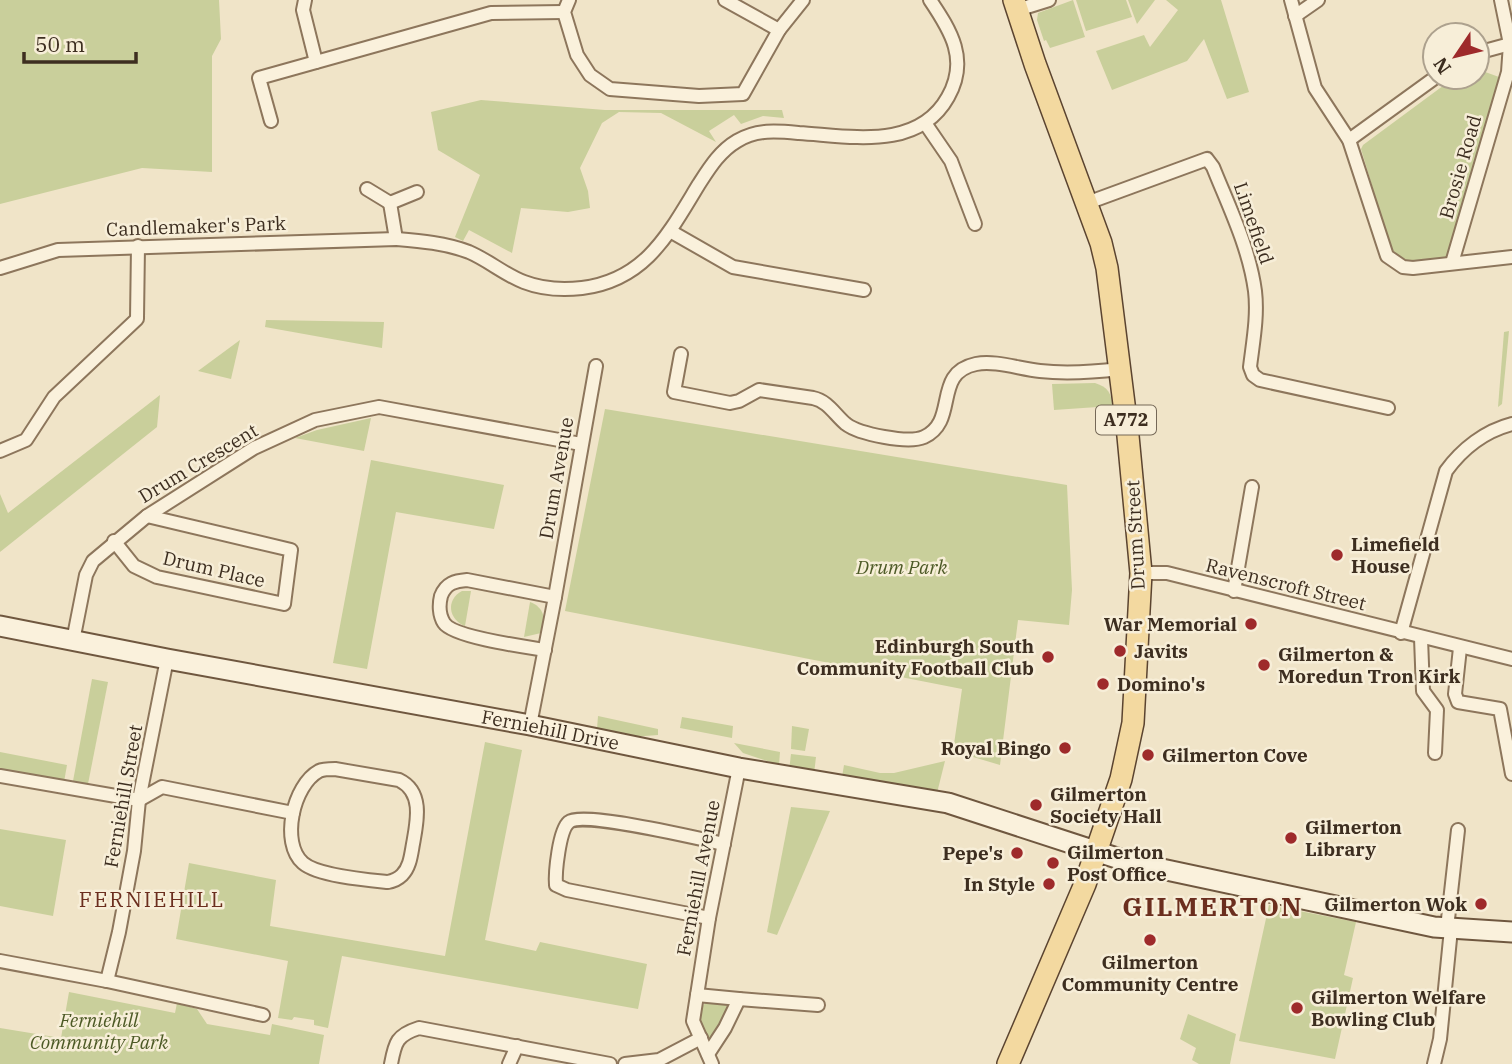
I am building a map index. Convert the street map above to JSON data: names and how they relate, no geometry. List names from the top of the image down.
{
  "streets": {
    "main road": ["A772", "Drum Street", "Ferniehill Drive"],
    "street": [
      "Brosie Road",
      "Limefield",
      "Candlemaker's Park",
      "Drum Crescent",
      "Drum Avenue",
      "Drum Place",
      "Ravenscroft Street",
      "Ferniehill Street",
      "Ferniehill Avenue"
    ]
  },
  "crossings": [
    ["Limefield", "Drum Street"],
    ["Drum Crescent", "Drum Avenue"],
    ["Drum Crescent", "Drum Place"],
    ["Drum Crescent", "Ferniehill Drive"],
    ["Drum Avenue", "Ferniehill Drive"],
    ["Drum Street", "Ravenscroft Street"],
    ["Drum Street", "Ferniehill Drive"],
    ["Ferniehill Drive", "Ferniehill Street"],
    ["Ferniehill Drive", "Ferniehill Avenue"]
  ],
  "districts": ["FERNIEHILL", "GILMERTON"],
  "parks": ["Drum Park", "Ferniehill Community Park"],
  "places": [
    "Limefield House",
    "War Memorial",
    "Javits",
    "Edinburgh South Community Football Club",
    "Gilmerton & Moredun Tron Kirk",
    "Domino's",
    "Royal Bingo",
    "Gilmerton Cove",
    "Gilmerton Society Hall",
    "Gilmerton Library",
    "Pepe's",
    "Gilmerton Post Office",
    "In Style",
    "Gilmerton Wok",
    "Gilmerton Community Centre",
    "Gilmerton Welfare Bowling Club"
  ],
  "scale_bar": "50 m",
  "north": "bottom left"
}
